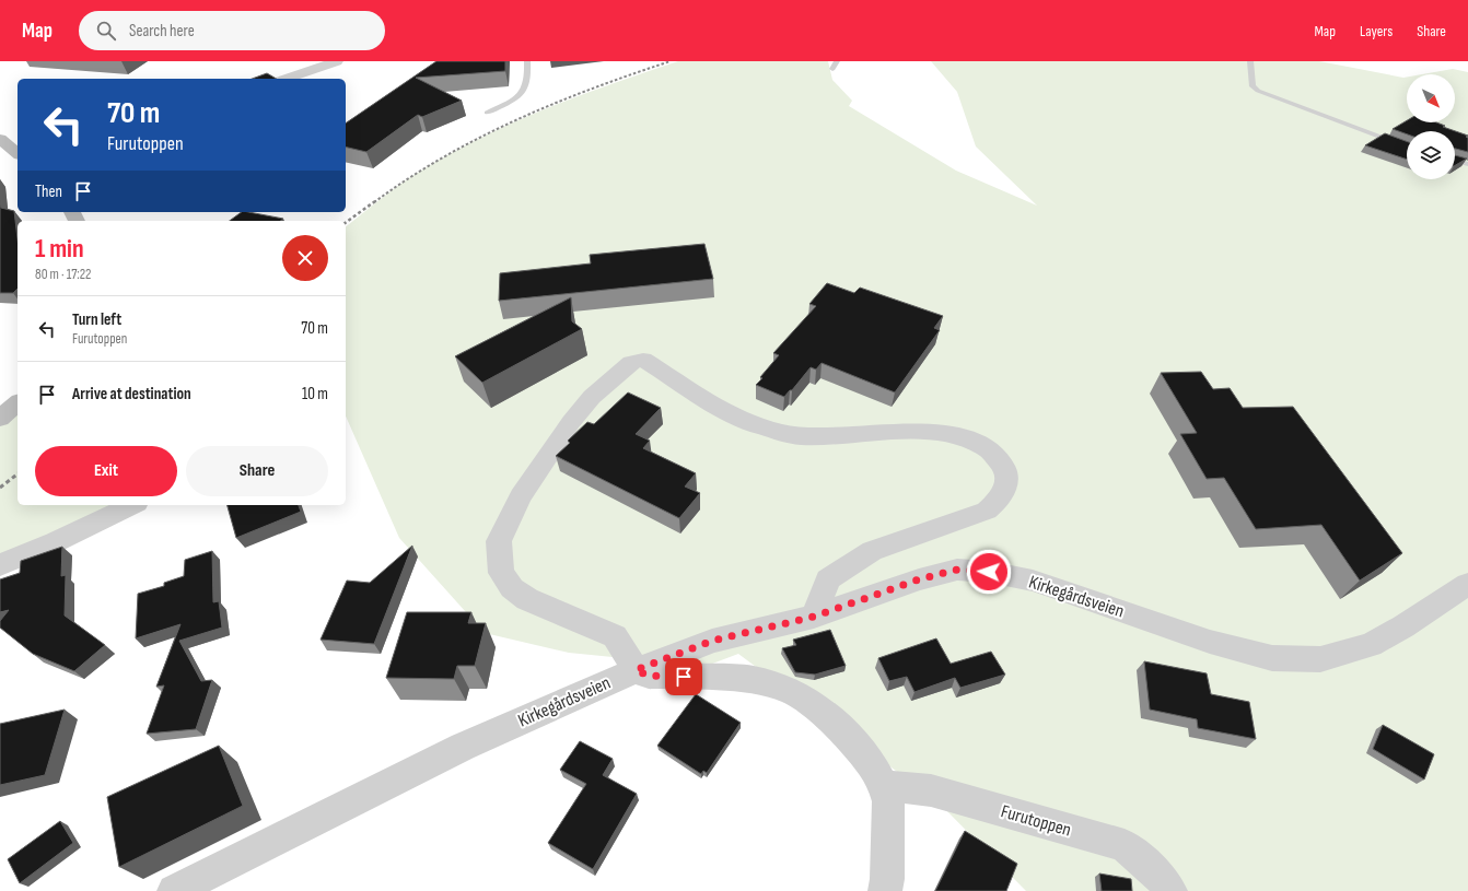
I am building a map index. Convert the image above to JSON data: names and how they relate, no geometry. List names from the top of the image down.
{
  "streets": {
    "street": ["Kirkegårdsveien", "Furutoppen"]
  },
  "north": "bottom right",
  "page": {
    "header": "Map",
    "search": "Search here",
    "nav": ["Map", "Layers", "Share"],
    "turn": ["70 m", "Furutoppen"],
    "then": "Then",
    "heading": ["1 min", "80 m · 17:22"],
    "list": [
      {
        "name": "Turn left",
        "note": "Furutoppen",
        "value": "70 m"
      },
      {
        "name": "Arrive at destination",
        "value": "10 m"
      }
    ],
    "buttons": ["Exit", "Share"]
  }
}
